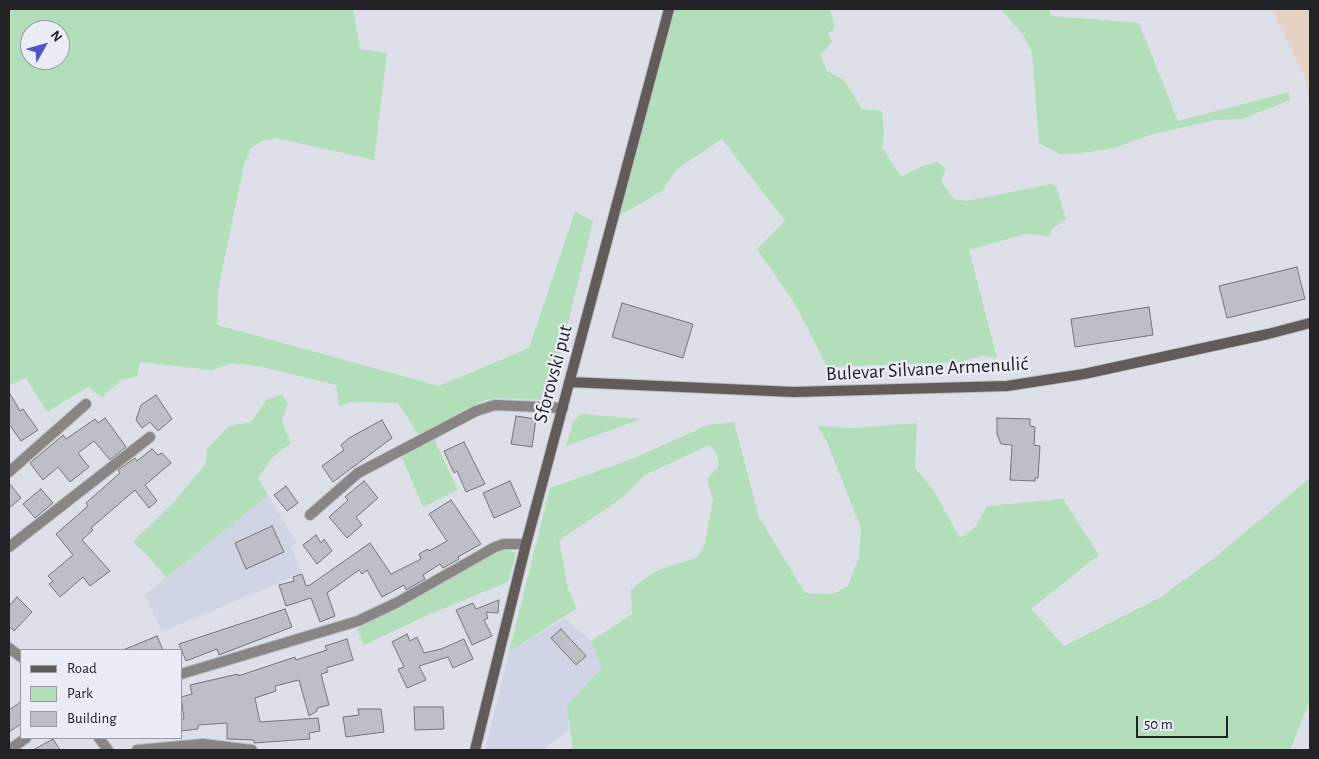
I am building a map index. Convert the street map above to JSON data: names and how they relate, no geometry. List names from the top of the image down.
{
  "streets": {
    "street": ["Bulevar Silvane Armenulić", "Sforovski put"]
  },
  "crossings": [
    ["Bulevar Silvane Armenulić", "Sforovski put"]
  ],
  "legend": ["Road", "Park", "Building"],
  "scale_bar": "50 m",
  "north": "top right"
}
